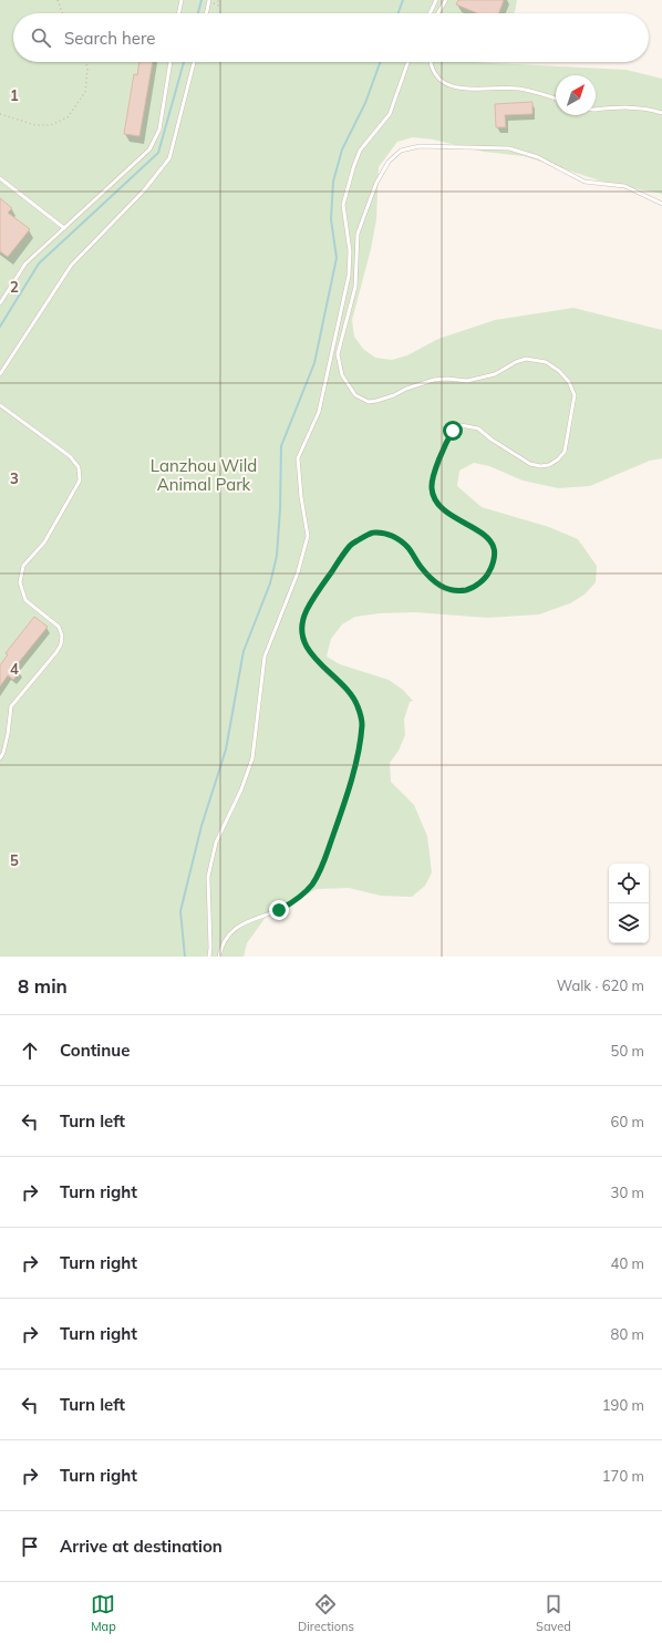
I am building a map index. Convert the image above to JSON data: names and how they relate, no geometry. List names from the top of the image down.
{
  "parks": ["Lanzhou Wild Animal Park"],
  "north": "top right",
  "page": {
    "search": "Search here",
    "heading": ["8 min", "Walk · 620 m"],
    "list": [
      ["Continue", "50 m"],
      ["Turn left", "60 m"],
      ["Turn right", "30 m"],
      ["Turn right", "40 m"],
      ["Turn right", "80 m"],
      ["Turn left", "190 m"],
      ["Turn right", "170 m"],
      "Arrive at destination"
    ],
    "nav": ["Map", "Directions", "Saved"]
  },
  "grid": {
    "rows": [
      "1",
      "2",
      "3",
      "4",
      "5"
    ]
  }
}
